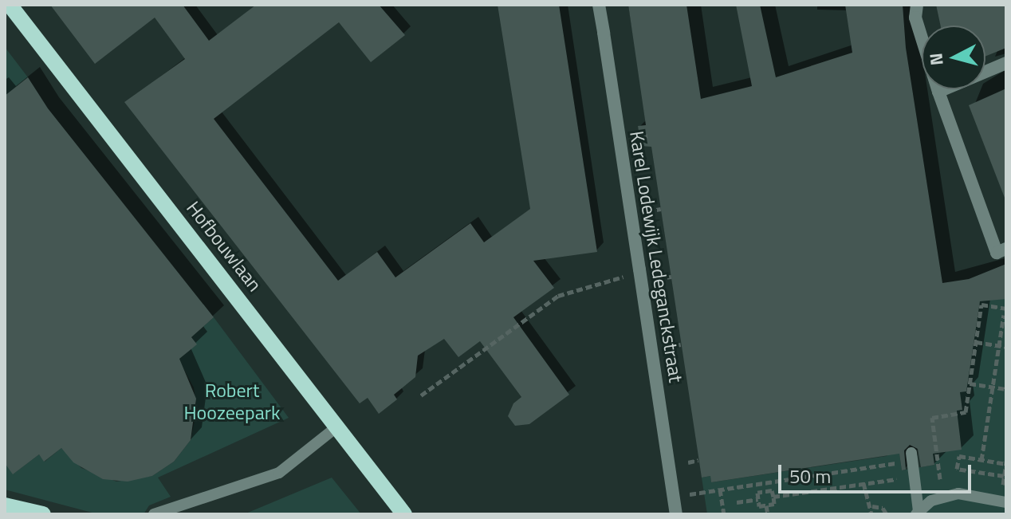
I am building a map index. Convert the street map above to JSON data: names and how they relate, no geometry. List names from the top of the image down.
{
  "streets": {
    "main road": ["Hofbouwlaan"],
    "street": ["Karel Lodewijk Ledeganckstraat"]
  },
  "parks": ["Robert Hoozeepark"],
  "scale_bar": "50 m",
  "north": "left"
}
